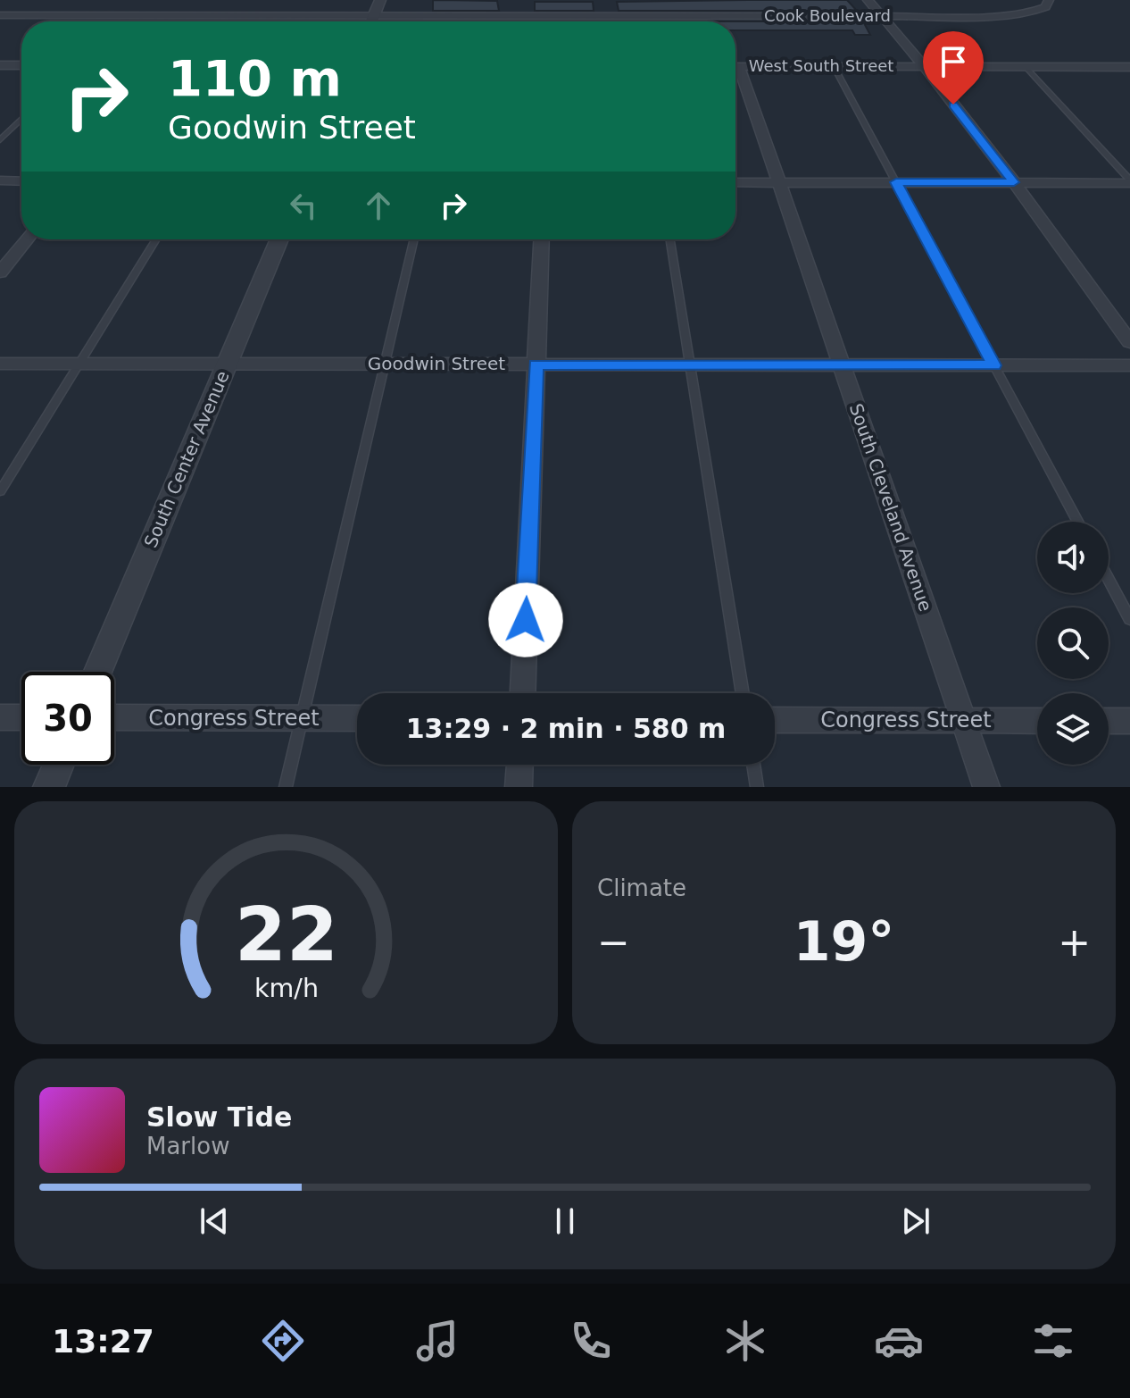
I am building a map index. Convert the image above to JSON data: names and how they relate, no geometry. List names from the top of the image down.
{
  "streets": {
    "street": [
      "Cook Boulevard",
      "West South Street",
      "Goodwin Street",
      "South Center Avenue",
      "South Cleveland Avenue",
      "Congress Street"
    ]
  },
  "crossings": [
    ["Goodwin Street", "South Center Avenue"],
    ["Goodwin Street", "South Cleveland Avenue"],
    ["South Cleveland Avenue", "Congress Street"]
  ],
  "page": {
    "turn": ["110 m", "Goodwin Street"],
    "limit": "30",
    "trip": "13:29 · 2 min · 580 m",
    "tile": "Climate",
    "heat": ["−", "19°", "+"],
    "song": ["Slow Tide", "Marlow"],
    "tabs": "13:27",
    "gauge": ["22", "km/h"]
  }
}
